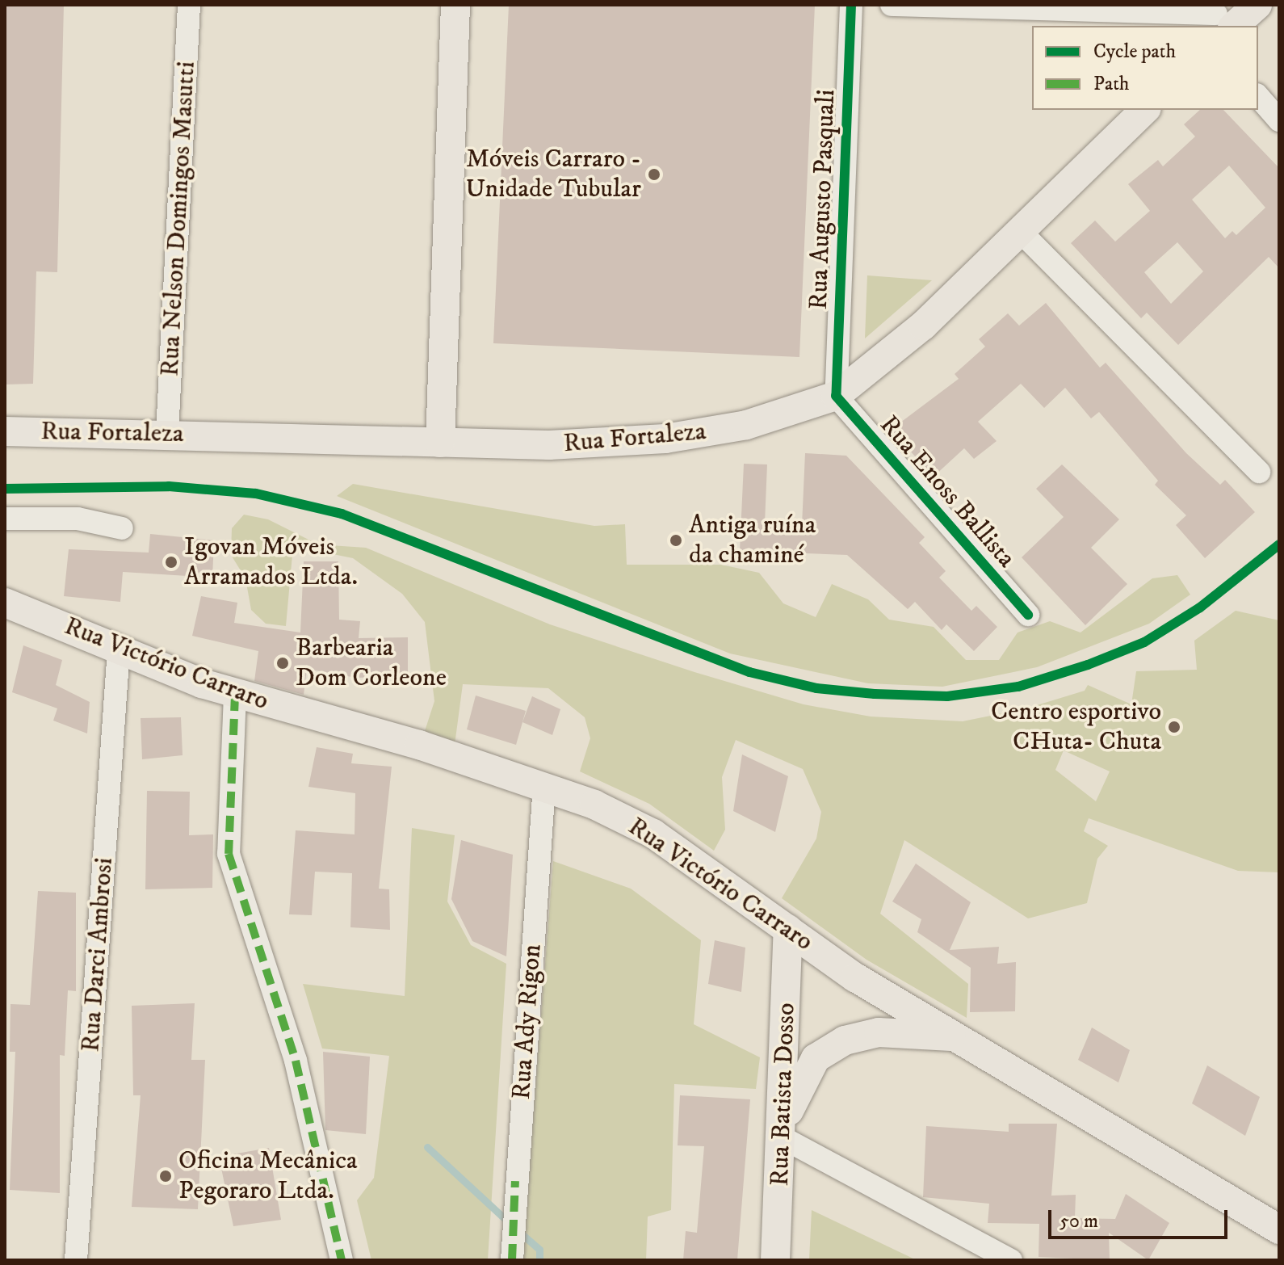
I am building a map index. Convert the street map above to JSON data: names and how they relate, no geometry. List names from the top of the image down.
{
  "streets": {
    "main road": ["Rua Fortaleza", "Rua Victório Carraro", "Rua Batista Dosso"],
    "street": [
      "Rua Augusto Pasquali",
      "Rua Nelson Domingos Masutti",
      "Rua Enoss Ballista",
      "Rua Darci Ambrosi",
      "Rua Ady Rigon"
    ]
  },
  "crossings": [
    ["Rua Augusto Pasquali", "Rua Fortaleza"],
    ["Rua Augusto Pasquali", "Rua Enoss Ballista"],
    ["Rua Nelson Domingos Masutti", "Rua Fortaleza"],
    ["Rua Fortaleza", "Rua Enoss Ballista"],
    ["Rua Victório Carraro", "Rua Darci Ambrosi"],
    ["Rua Victório Carraro", "Rua Ady Rigon"],
    ["Rua Victório Carraro", "Rua Batista Dosso"]
  ],
  "places": [
    "Móveis Carraro - Unidade Tubular",
    "Antiga ruína da chaminé",
    "Igovan Móveis Arramados Ltda.",
    "Barbearia Dom Corleone",
    "Centro esportivo CHuta- Chuta",
    "Oficina Mecânica Pegoraro Ltda."
  ],
  "legend": ["Cycle path", "Path"],
  "scale_bar": "50 m"
}
